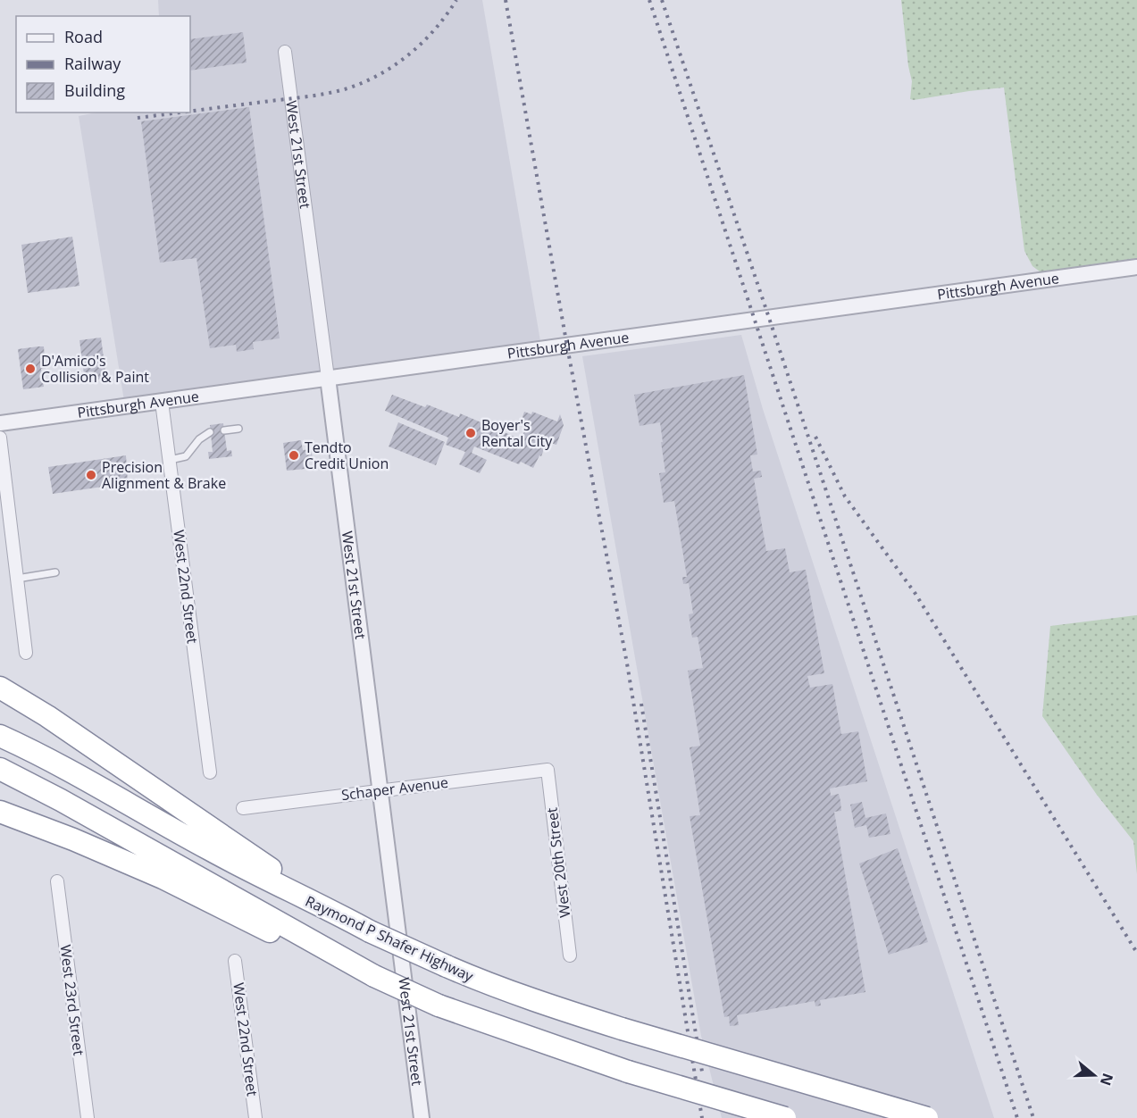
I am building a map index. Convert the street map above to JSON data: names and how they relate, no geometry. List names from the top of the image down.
{
  "streets": {
    "highway": ["Raymond P Shafer Highway"],
    "street": [
      "West 21st Street",
      "Pittsburgh Avenue",
      "West 22nd Street",
      "Schaper Avenue",
      "West 20th Street",
      "West 23rd Street"
    ]
  },
  "crossings": [
    ["West 21st Street", "Pittsburgh Avenue"],
    ["West 21st Street", "Schaper Avenue"],
    ["Pittsburgh Avenue", "West 22nd Street"],
    ["Schaper Avenue", "West 20th Street"]
  ],
  "places": [
    "D'Amico's Collision & Paint",
    "Boyer's Rental City",
    "Tendto Credit Union",
    "Precision Alignment & Brake"
  ],
  "legend": ["Road", "Railway", "Building"],
  "north": "right"
}
